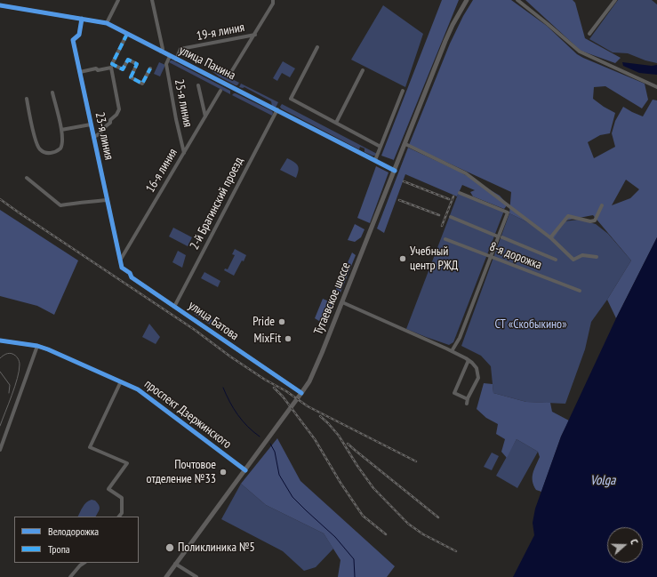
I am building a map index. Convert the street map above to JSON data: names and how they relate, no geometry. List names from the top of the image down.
{
  "streets": {
    "main road": ["Тутаевское шоссе"],
    "street": [
      "19-я линия",
      "улица Панина",
      "25-я линия",
      "23-я линия",
      "16-я линия",
      "2-й Брагинский проезд",
      "8-я дорожка",
      "улица Батова",
      "проспект Дзержинского"
    ]
  },
  "crossings": [
    ["19-я линия", "улица Панина"],
    ["улица Панина", "25-я линия"],
    ["улица Панина", "23-я линия"],
    ["улица Панина", "2-й Брагинский проезд"],
    ["улица Панина", "Тутаевское шоссе"],
    ["25-я линия", "16-я линия"],
    ["23-я линия", "16-я линия"],
    ["23-я линия", "улица Батова"],
    ["16-я линия", "улица Батова"],
    ["2-й Брагинский проезд", "улица Батова"],
    ["Тутаевское шоссе", "улица Батова"],
    ["Тутаевское шоссе", "проспект Дзержинского"]
  ],
  "water": ["Volga"],
  "parks": ["СТ «Скобыкино»"],
  "places": [
    "Учебный центр РЖД",
    "Pride",
    "MixFit",
    "Почтовое отделение №33",
    "Поликлиника №5"
  ],
  "legend": ["Велодорожка", "Тропа"],
  "north": "right"
}
